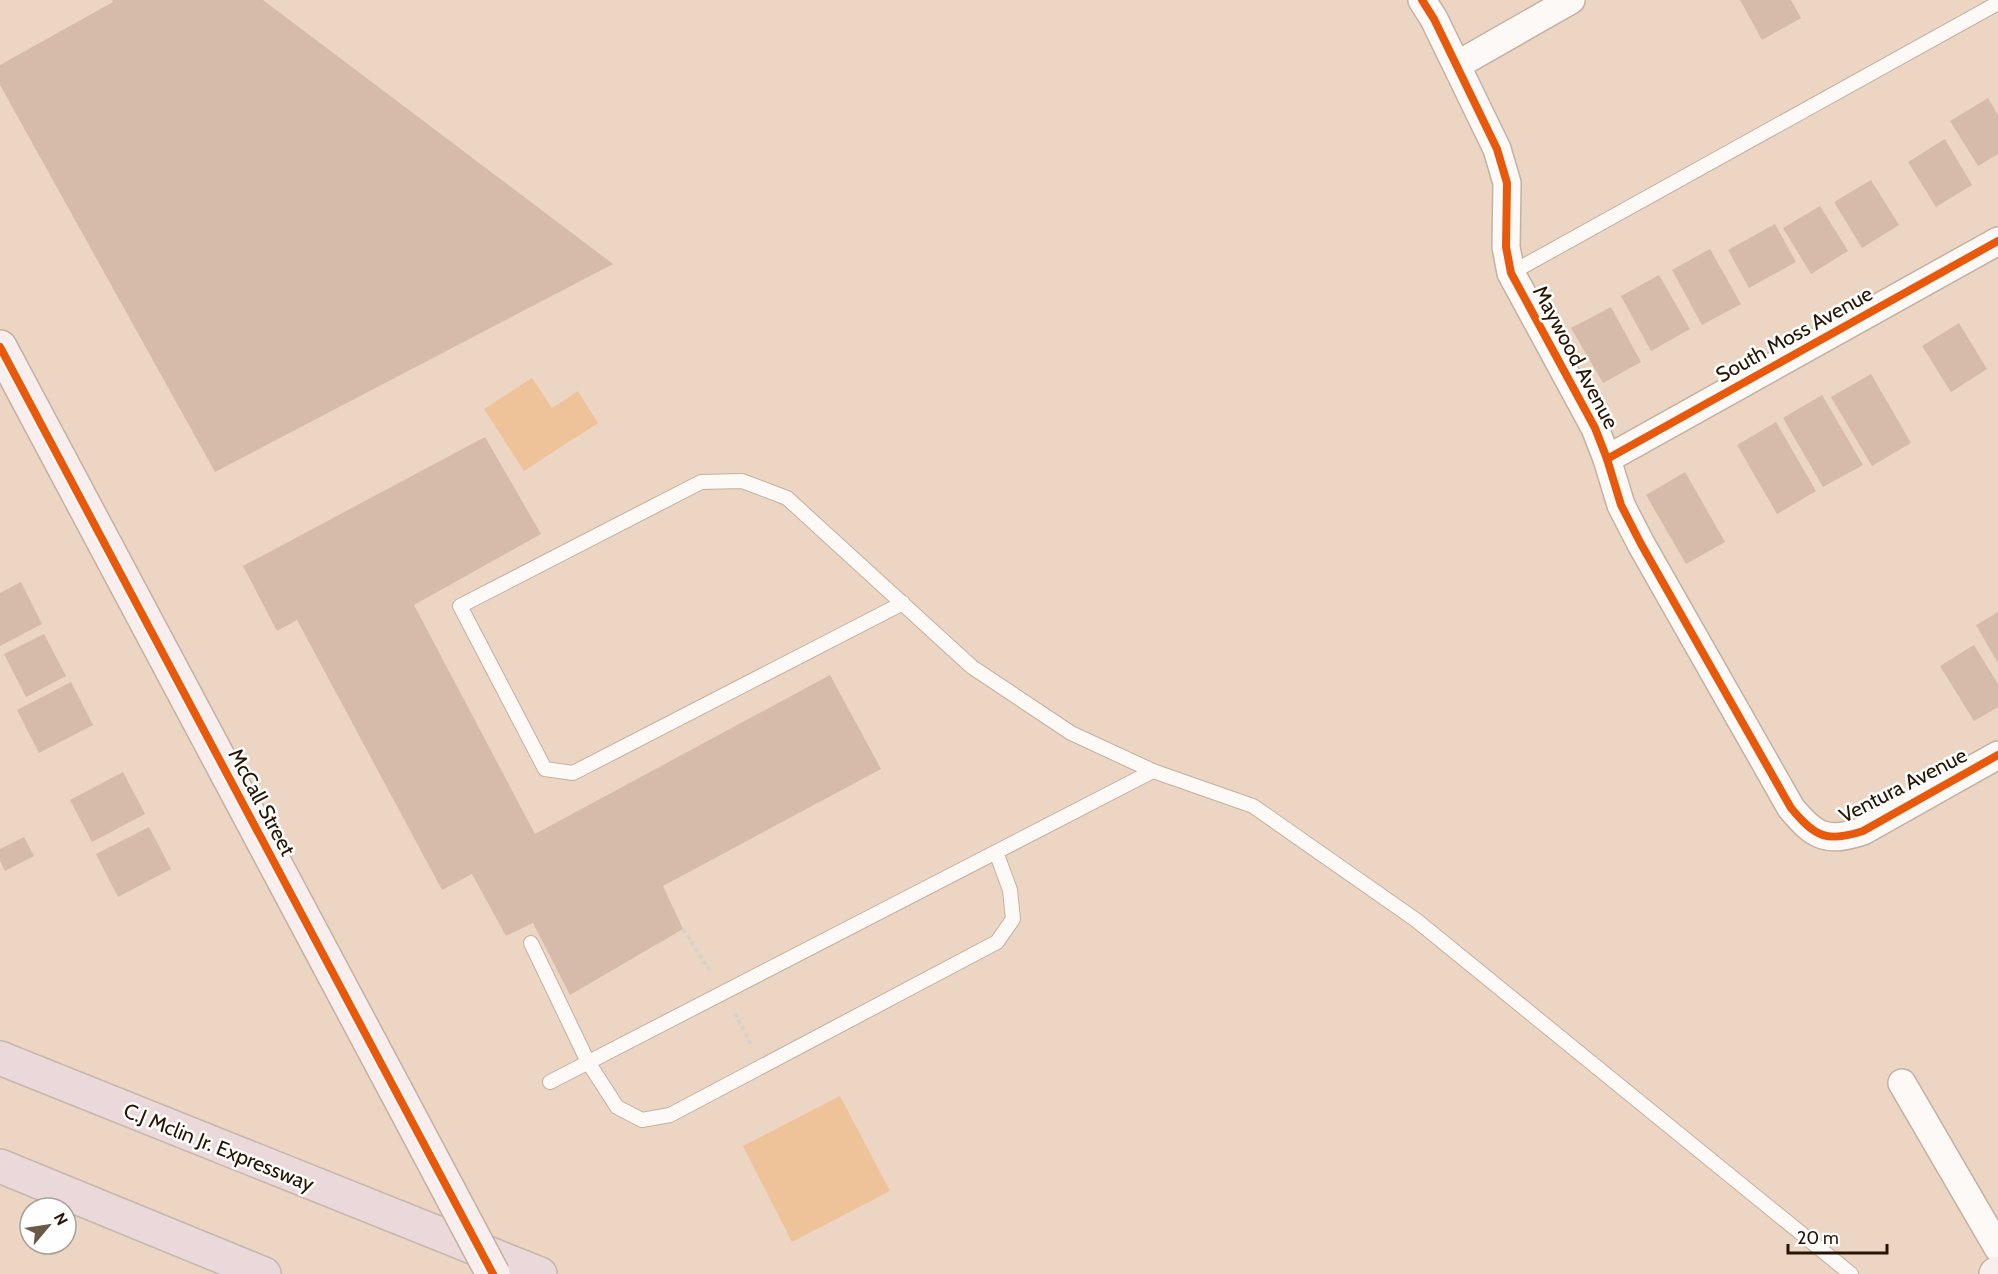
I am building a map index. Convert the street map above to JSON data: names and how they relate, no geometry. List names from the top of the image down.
{
  "streets": {
    "highway": ["C.J Mclin Jr. Expressway"],
    "street": [
      "South Moss Avenue",
      "Maywood Avenue",
      "Ventura Avenue",
      "McCall Street"
    ]
  },
  "crossings": [
    ["South Moss Avenue", "Maywood Avenue"],
    ["Maywood Avenue", "Ventura Avenue"]
  ],
  "scale_bar": "20 m",
  "north": "top right"
}
